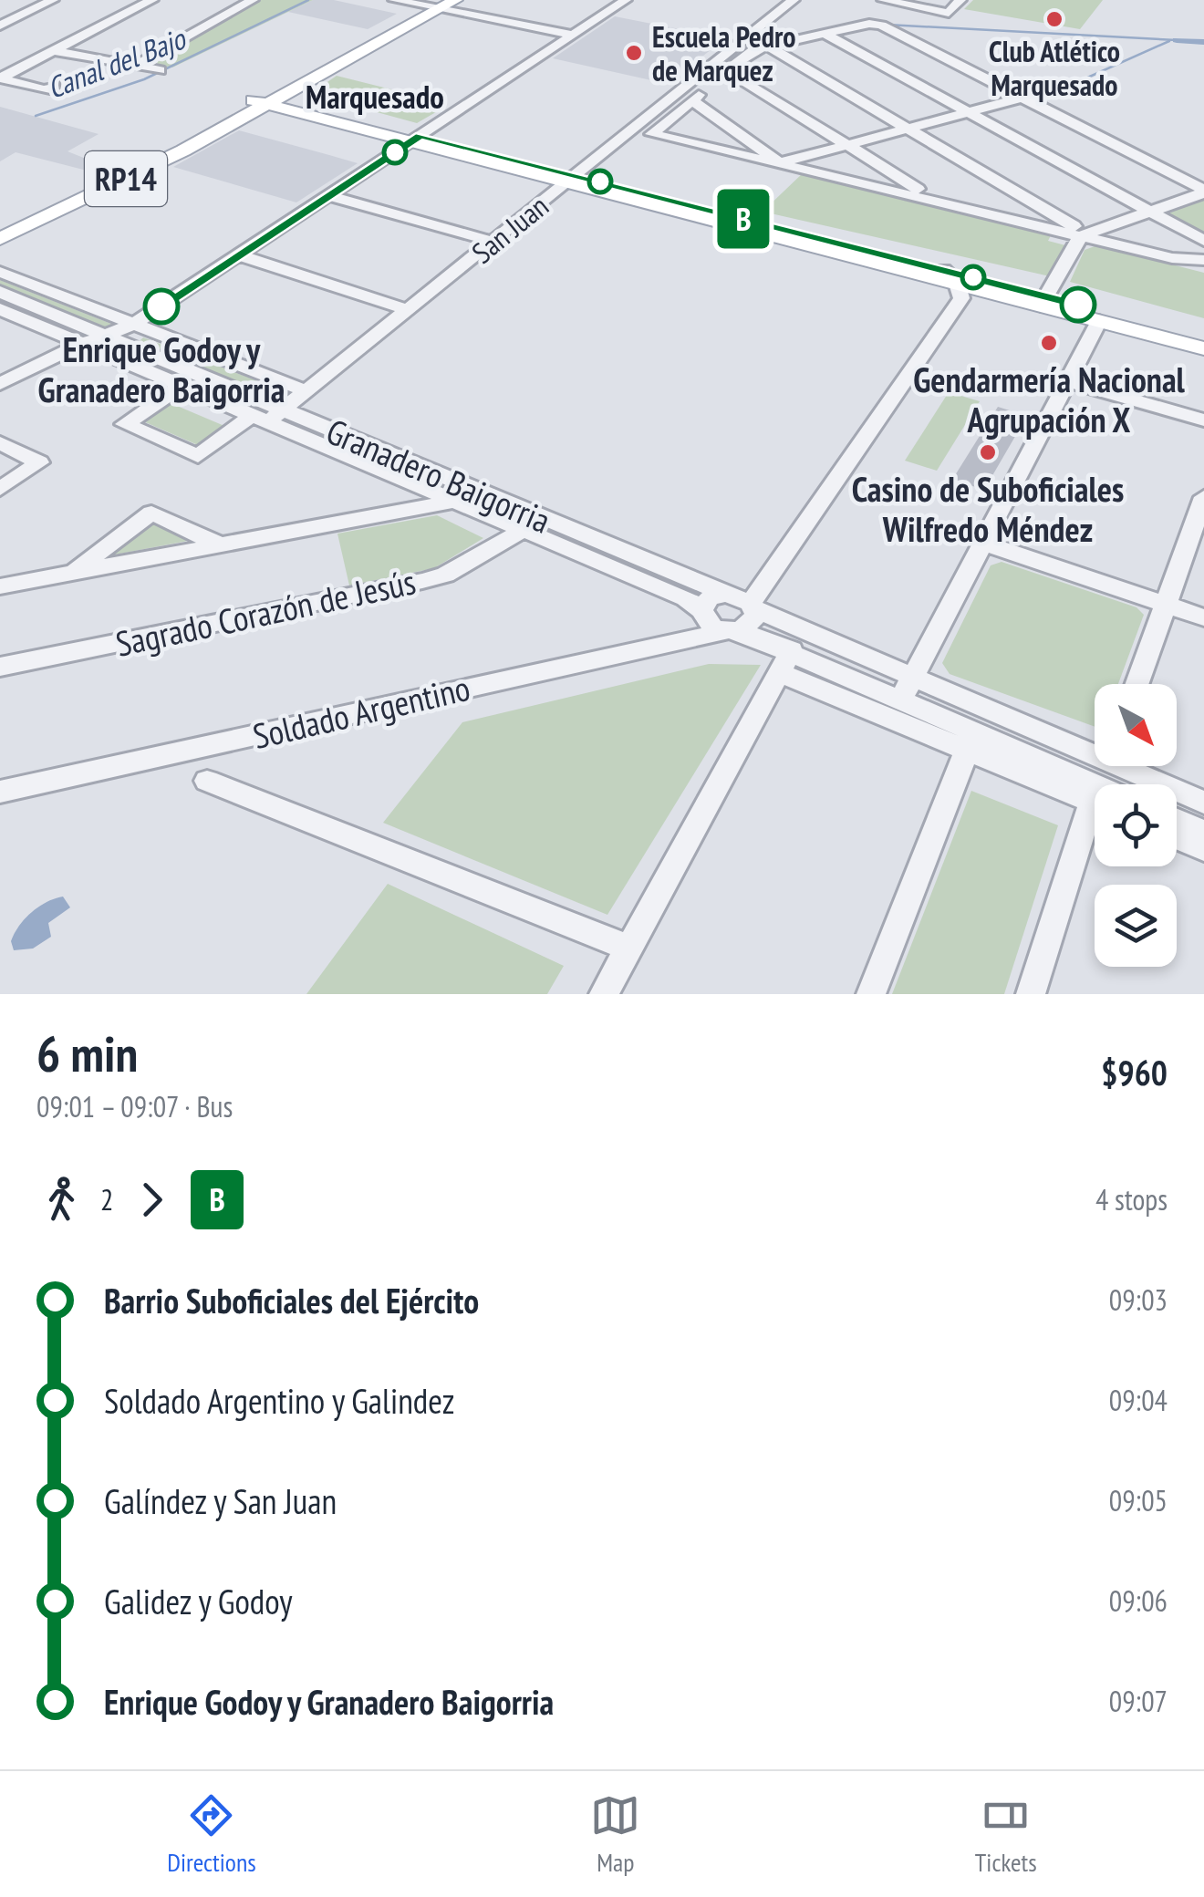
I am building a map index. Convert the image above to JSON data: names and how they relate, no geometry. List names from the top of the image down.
{
  "streets": {
    "main road": ["RP14"],
    "street": [
      "San Juan",
      "Granadero Baigorria",
      "Sagrado Corazón de Jesús",
      "Soldado Argentino"
    ]
  },
  "crossings": [
    ["San Juan", "Granadero Baigorria"],
    ["Granadero Baigorria", "Sagrado Corazón de Jesús"],
    ["Granadero Baigorria", "Soldado Argentino"]
  ],
  "districts": ["Marquesado"],
  "water": ["Canal del Bajo"],
  "places": [
    "Club Atlético Marquesado",
    "Escuela Pedro de Marquez",
    "Enrique Godoy y Granadero Baigorria",
    "Gendarmería Nacional Agrupación X",
    "Casino de Suboficiales Wilfredo Méndez"
  ],
  "lines": ["bus line B"],
  "north": "bottom right",
  "page": {
    "on_map": "B",
    "heading": ["6 min", "09:01 – 09:07 · Bus", "$960"],
    "legs": ["2", "B", "4 stops"],
    "list": [
      {
        "name": "Barrio Suboficiales del Ejército",
        "value": "09:03"
      },
      {
        "name": "Soldado Argentino y Galindez",
        "value": "09:04"
      },
      {
        "name": "Galíndez y San Juan",
        "value": "09:05"
      },
      {
        "name": "Galidez y Godoy",
        "value": "09:06"
      },
      {
        "name": "Enrique Godoy y Granadero Baigorria",
        "value": "09:07"
      }
    ],
    "tabs": ["Directions", "Map", "Tickets"]
  }
}
